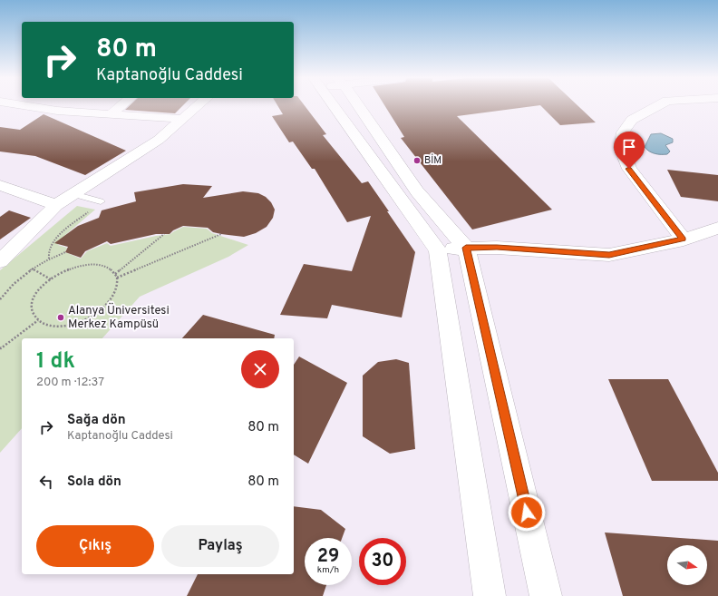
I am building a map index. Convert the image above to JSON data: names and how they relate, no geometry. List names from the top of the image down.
{
  "places": ["BİM", "Alanya Üniversitesi Merkez Kampüsü"],
  "north": "right",
  "page": {
    "turn": ["80 m", "Kaptanoğlu Caddesi"],
    "heading": ["1 dk", "200 m · 12:37"],
    "list": [
      {
        "name": "Sağa dön",
        "note": "Kaptanoğlu Caddesi",
        "value": "80 m"
      },
      {
        "name": "Sola dön",
        "value": "80 m"
      }
    ],
    "buttons": ["Çıkış", "Paylaş"],
    "speed": "29 km/h",
    "limit": "30"
  }
}
